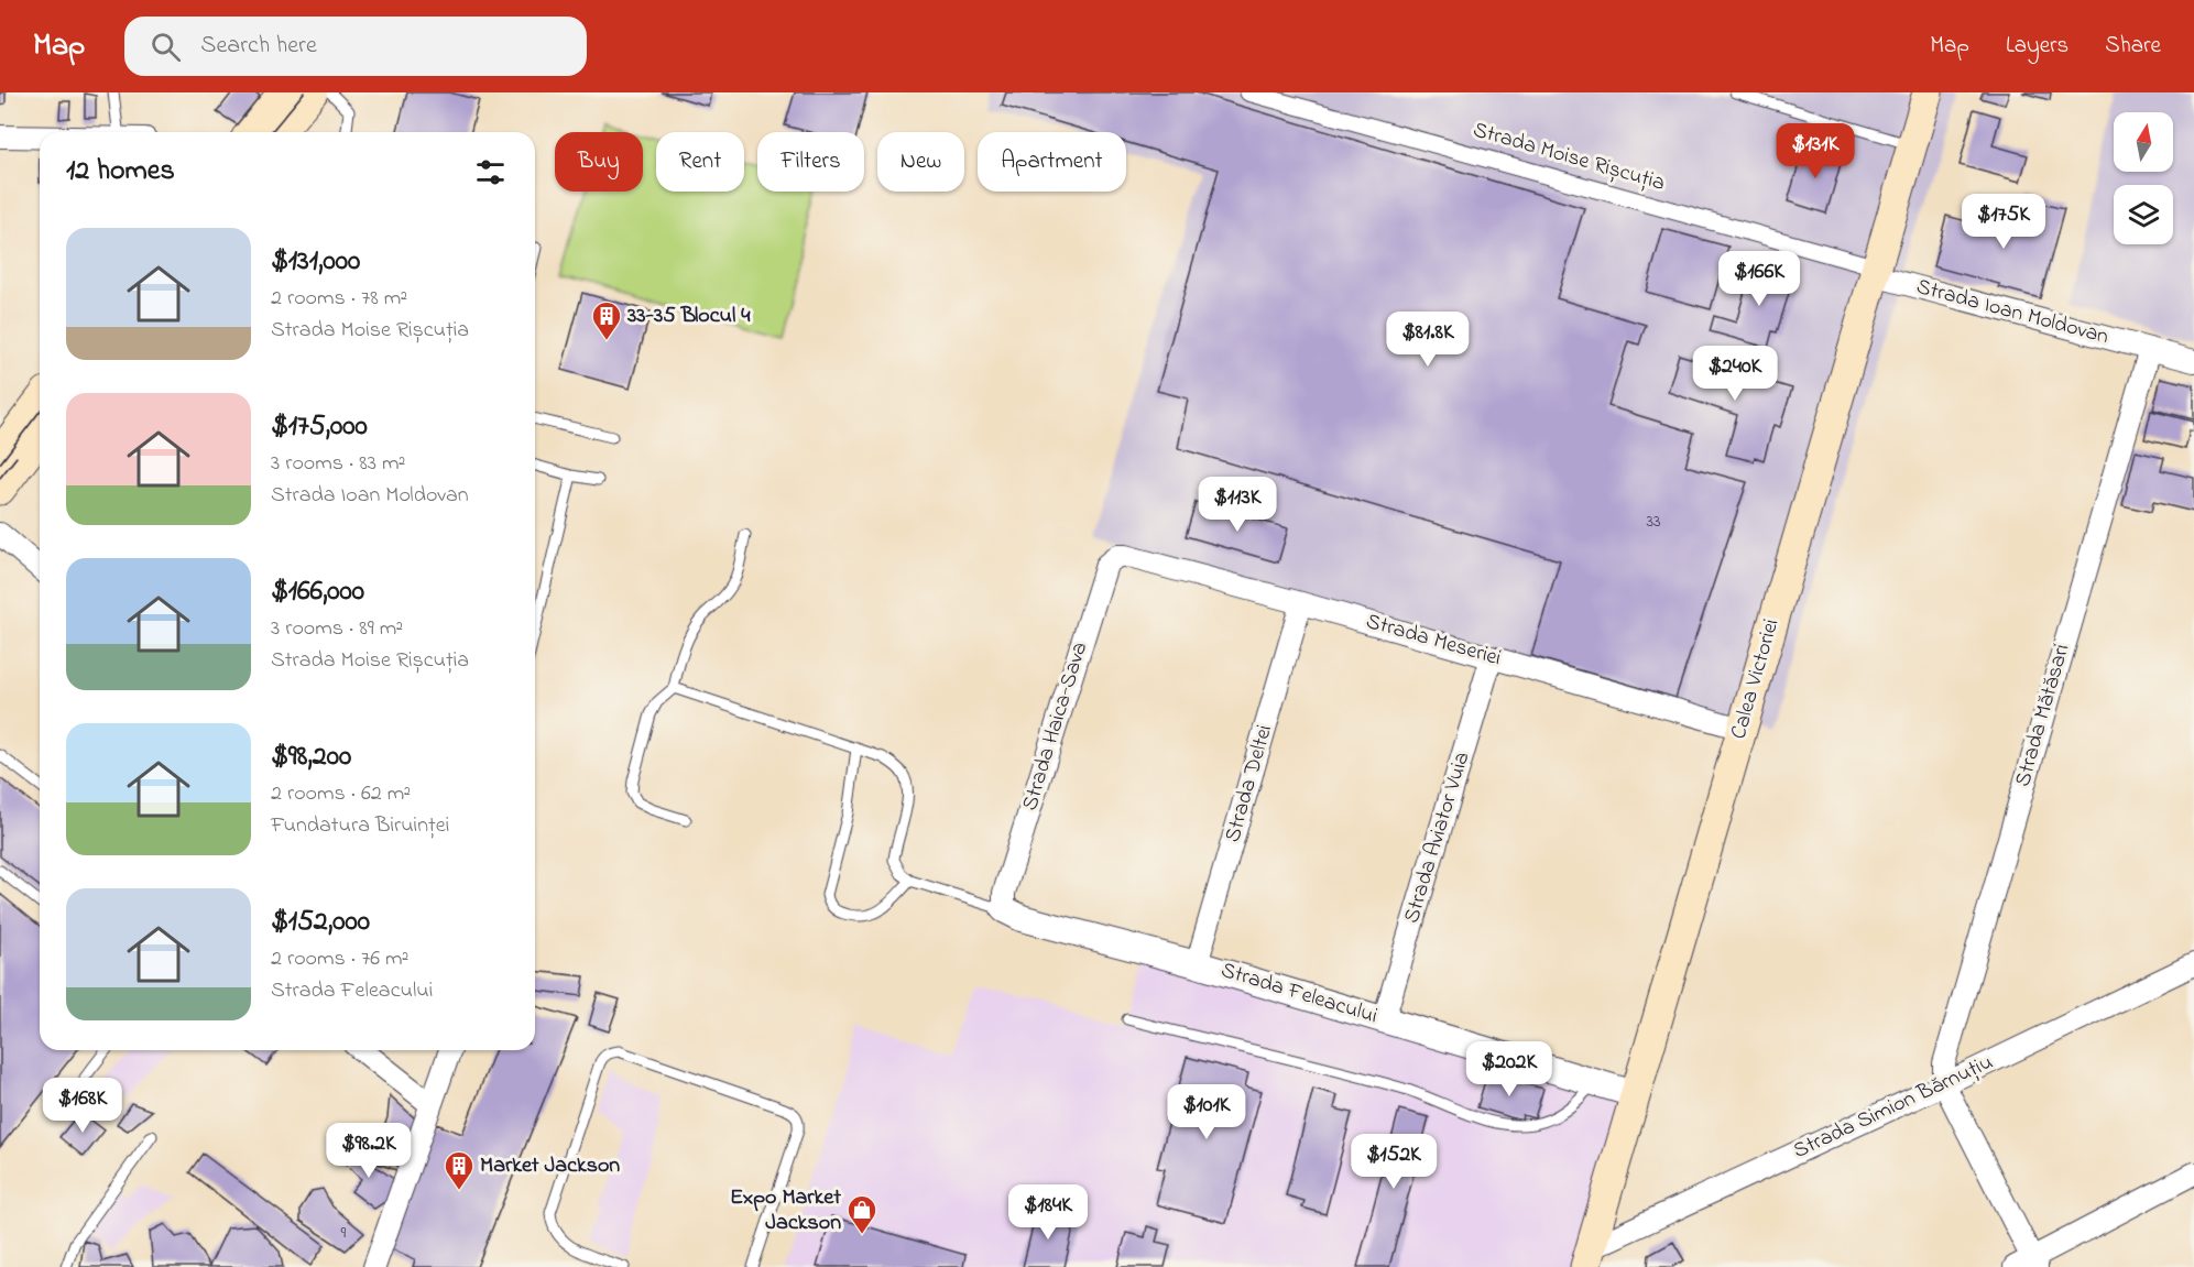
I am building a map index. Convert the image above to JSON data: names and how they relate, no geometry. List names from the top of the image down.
{
  "streets": {
    "main road": ["Calea Victoriei"],
    "street": [
      "Strada Moise Rișcuția",
      "Strada Ioan Moldovan",
      "Strada Meseriei",
      "Strada Mătăsari",
      "Strada Haica-Sava",
      "Strada Deltei",
      "Strada Aviator Vuia",
      "Strada Feleacului",
      "Strada Simion Bărnuțiu"
    ]
  },
  "crossings": [
    ["Strada Moise Rișcuția", "Strada Ioan Moldovan"],
    ["Strada Moise Rișcuția", "Calea Victoriei"],
    ["Strada Ioan Moldovan", "Calea Victoriei"],
    ["Strada Ioan Moldovan", "Strada Mătăsari"],
    ["Strada Meseriei", "Calea Victoriei"],
    ["Strada Meseriei", "Strada Haica-Sava"],
    ["Strada Meseriei", "Strada Deltei"],
    ["Strada Meseriei", "Strada Aviator Vuia"],
    ["Calea Victoriei", "Strada Feleacului"],
    ["Calea Victoriei", "Strada Simion Bărnuțiu"],
    ["Strada Mătăsari", "Strada Simion Bărnuțiu"],
    ["Strada Haica-Sava", "Strada Feleacului"],
    ["Strada Deltei", "Strada Feleacului"],
    ["Strada Aviator Vuia", "Strada Feleacului"]
  ],
  "places": {
    "building": ["33-35 Blocul 4", "Market Jackson"],
    "shop": ["Expo Market Jackson"]
  },
  "house_numbers": ["33", "9"],
  "north": "top",
  "page": {
    "header": "Map",
    "search": "Search here",
    "nav": ["Map", "Layers", "Share"],
    "price": [
      "$131K",
      "$175K",
      "$166K",
      "$81.8K",
      "$240K",
      "$113K",
      "$202K",
      "$168K",
      "$101K",
      "$98.2K",
      "$152K",
      "$184K"
    ],
    "chip": [
      "Buy",
      "Rent",
      "Filters",
      "New",
      "Apartment"
    ],
    "heading": "12 homes",
    "list": [
      {
        "name": "$131,000",
        "note": "2 rooms · 78 m² · Strada Moise Rișcuția"
      },
      {
        "name": "$175,000",
        "note": "3 rooms · 83 m² · Strada Ioan Moldovan"
      },
      {
        "name": "$166,000",
        "note": "3 rooms · 89 m² · Strada Moise Rișcuția"
      },
      {
        "name": "$98,200",
        "note": "2 rooms · 62 m² · Fundatura Biruinței"
      },
      {
        "name": "$152,000",
        "note": "2 rooms · 76 m² · Strada Feleacului"
      }
    ]
  }
}
